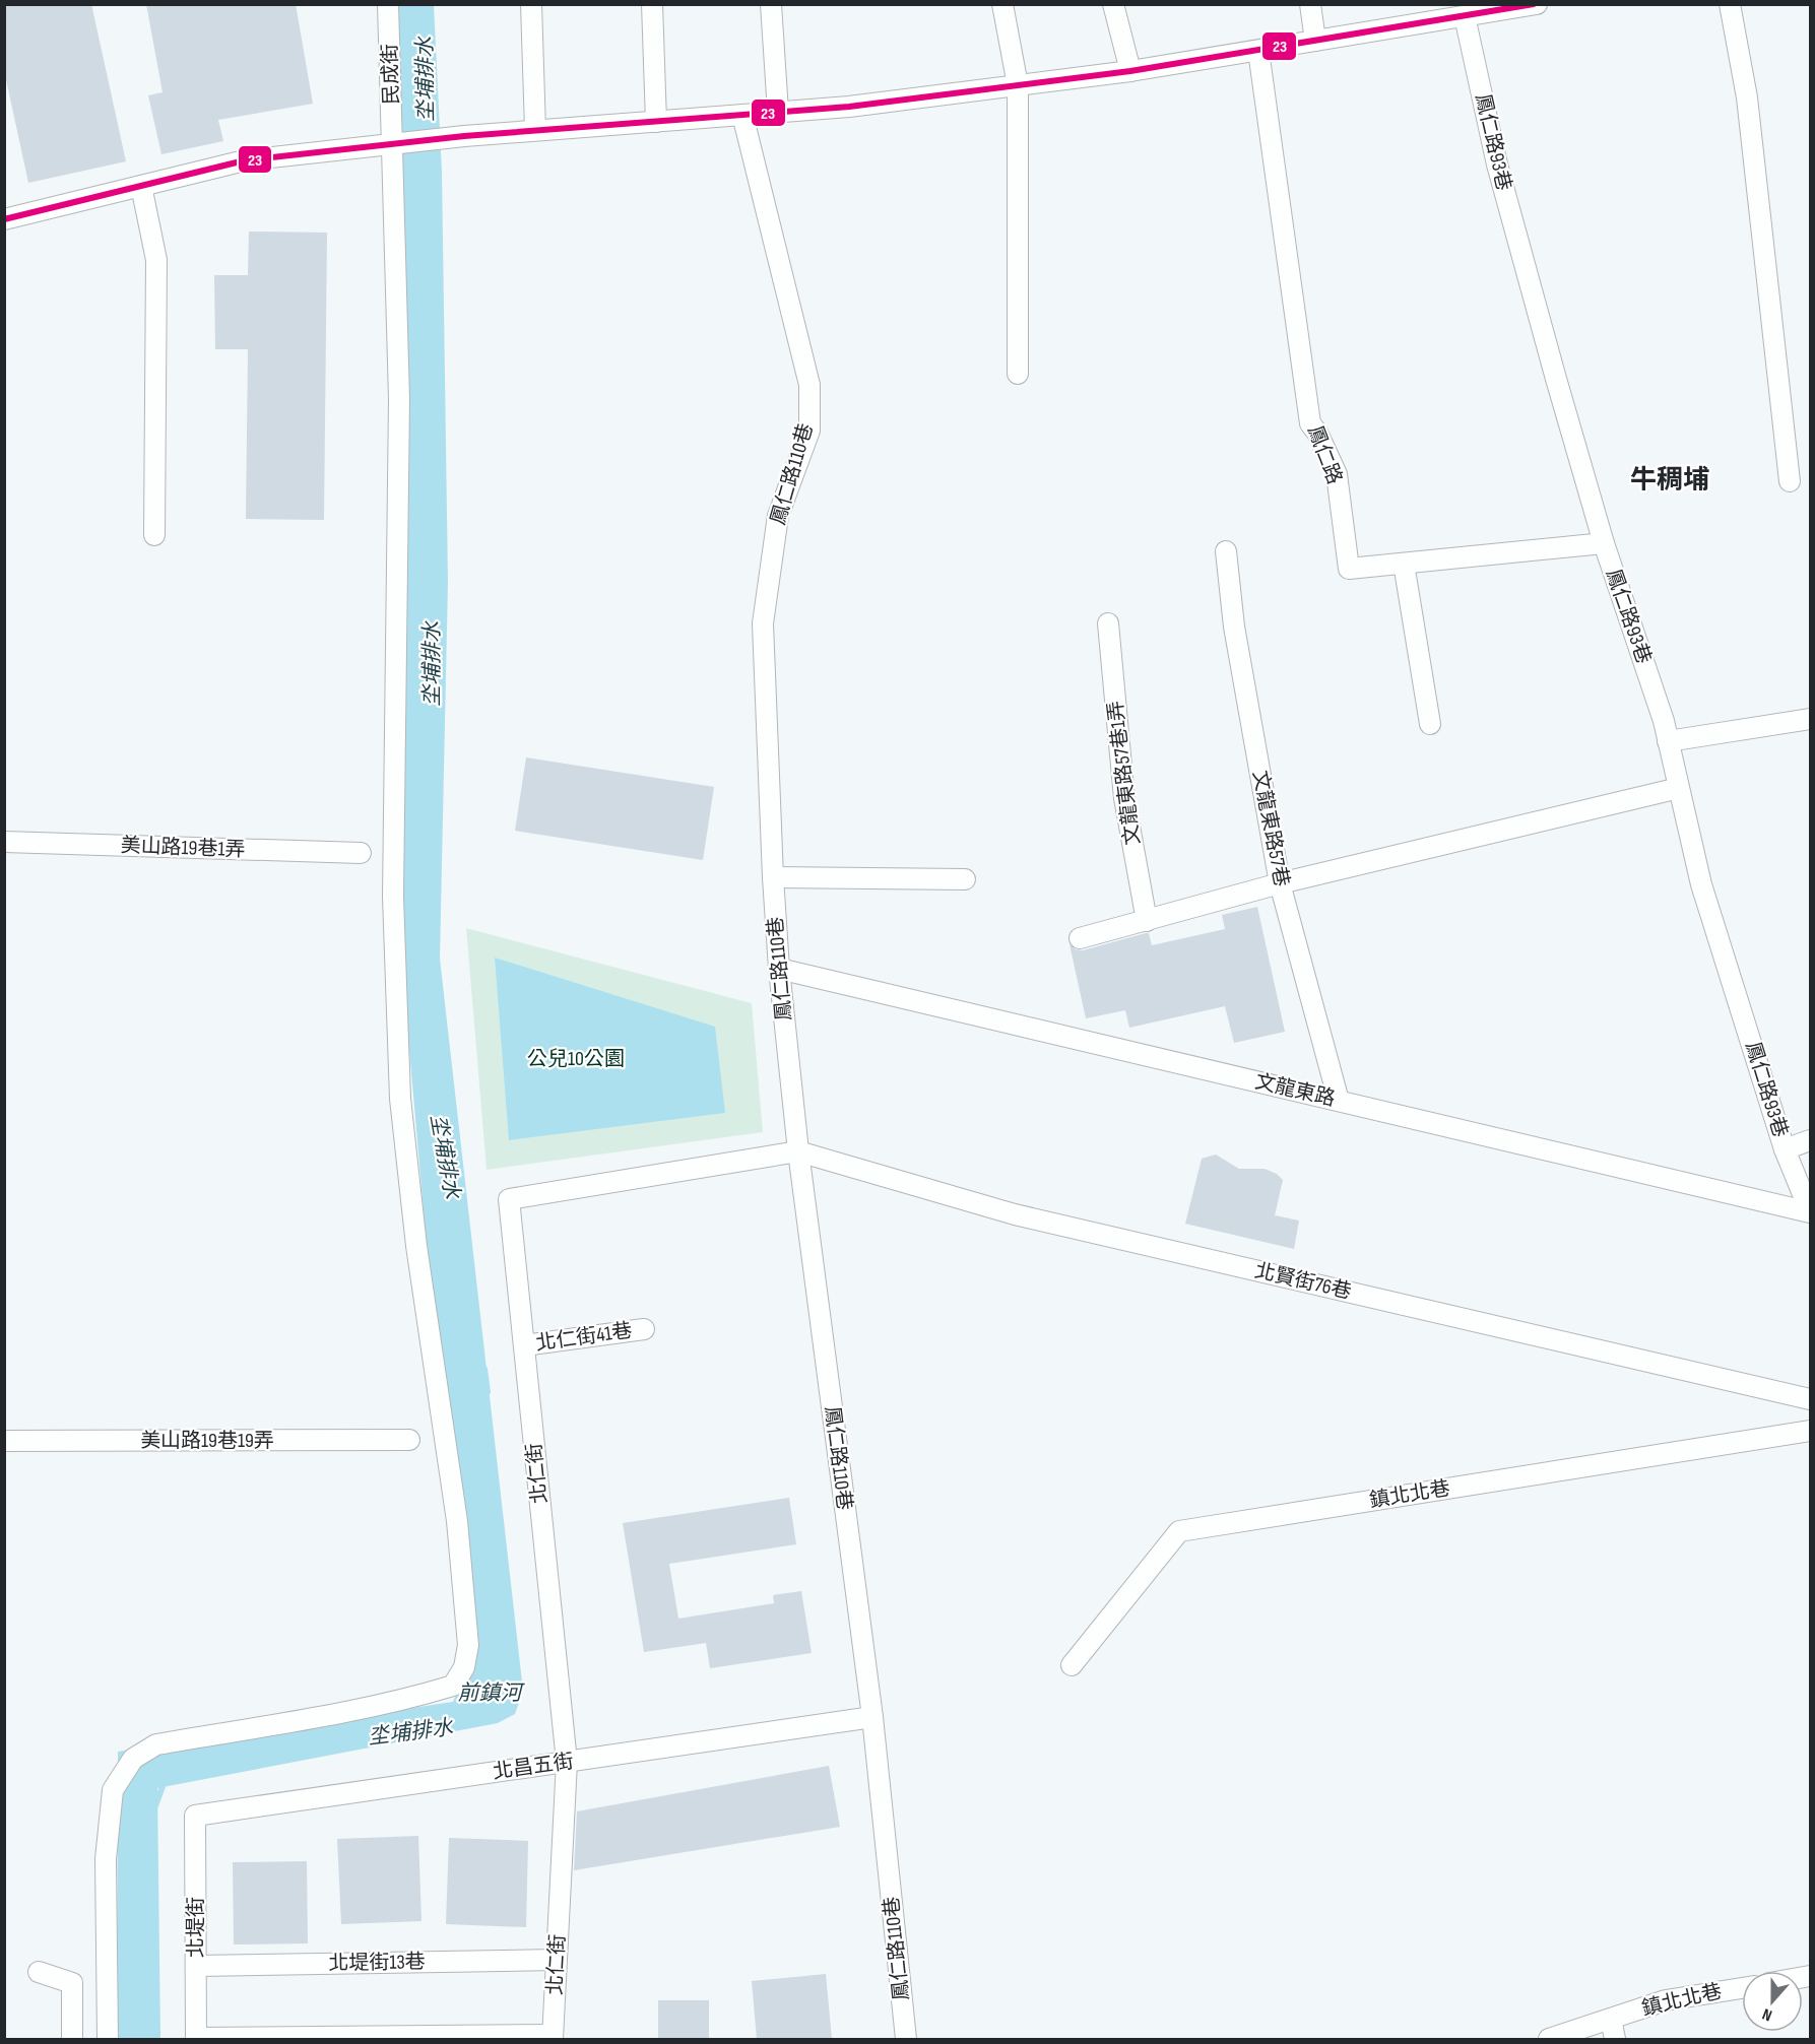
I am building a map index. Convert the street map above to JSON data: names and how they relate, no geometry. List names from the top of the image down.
{
  "streets": {
    "street": [
      "民成街",
      "鳳仁路93巷",
      "鳳仁路",
      "鳳仁路110巷",
      "文龍東路57巷1弄",
      "文龍東路57巷",
      "美山路19巷1弄",
      "文龍東路",
      "北賢街76巷",
      "北仁街41巷",
      "美山路19巷19弄",
      "北仁街",
      "鎮北北巷",
      "北昌五街",
      "北堤街",
      "北堤街13巷"
    ]
  },
  "crossings": [
    ["鳳仁路93巷", "鳳仁路"],
    ["鳳仁路93巷", "文龍東路"],
    ["鳳仁路110巷", "文龍東路"],
    ["鳳仁路110巷", "北賢街76巷"],
    ["鳳仁路110巷", "北仁街"],
    ["鳳仁路110巷", "北昌五街"],
    ["文龍東路57巷", "文龍東路"],
    ["北賢街76巷", "北仁街"],
    ["北仁街41巷", "北仁街"],
    ["北仁街", "北昌五街"],
    ["北仁街", "北堤街13巷"],
    ["北昌五街", "北堤街"],
    ["北堤街", "北堤街13巷"]
  ],
  "districts": ["牛稠埔"],
  "water": ["坔埔排水", "前鎮河"],
  "parks": ["公兒10公園"],
  "lines": ["transit line 23"],
  "north": "bottom"
}
